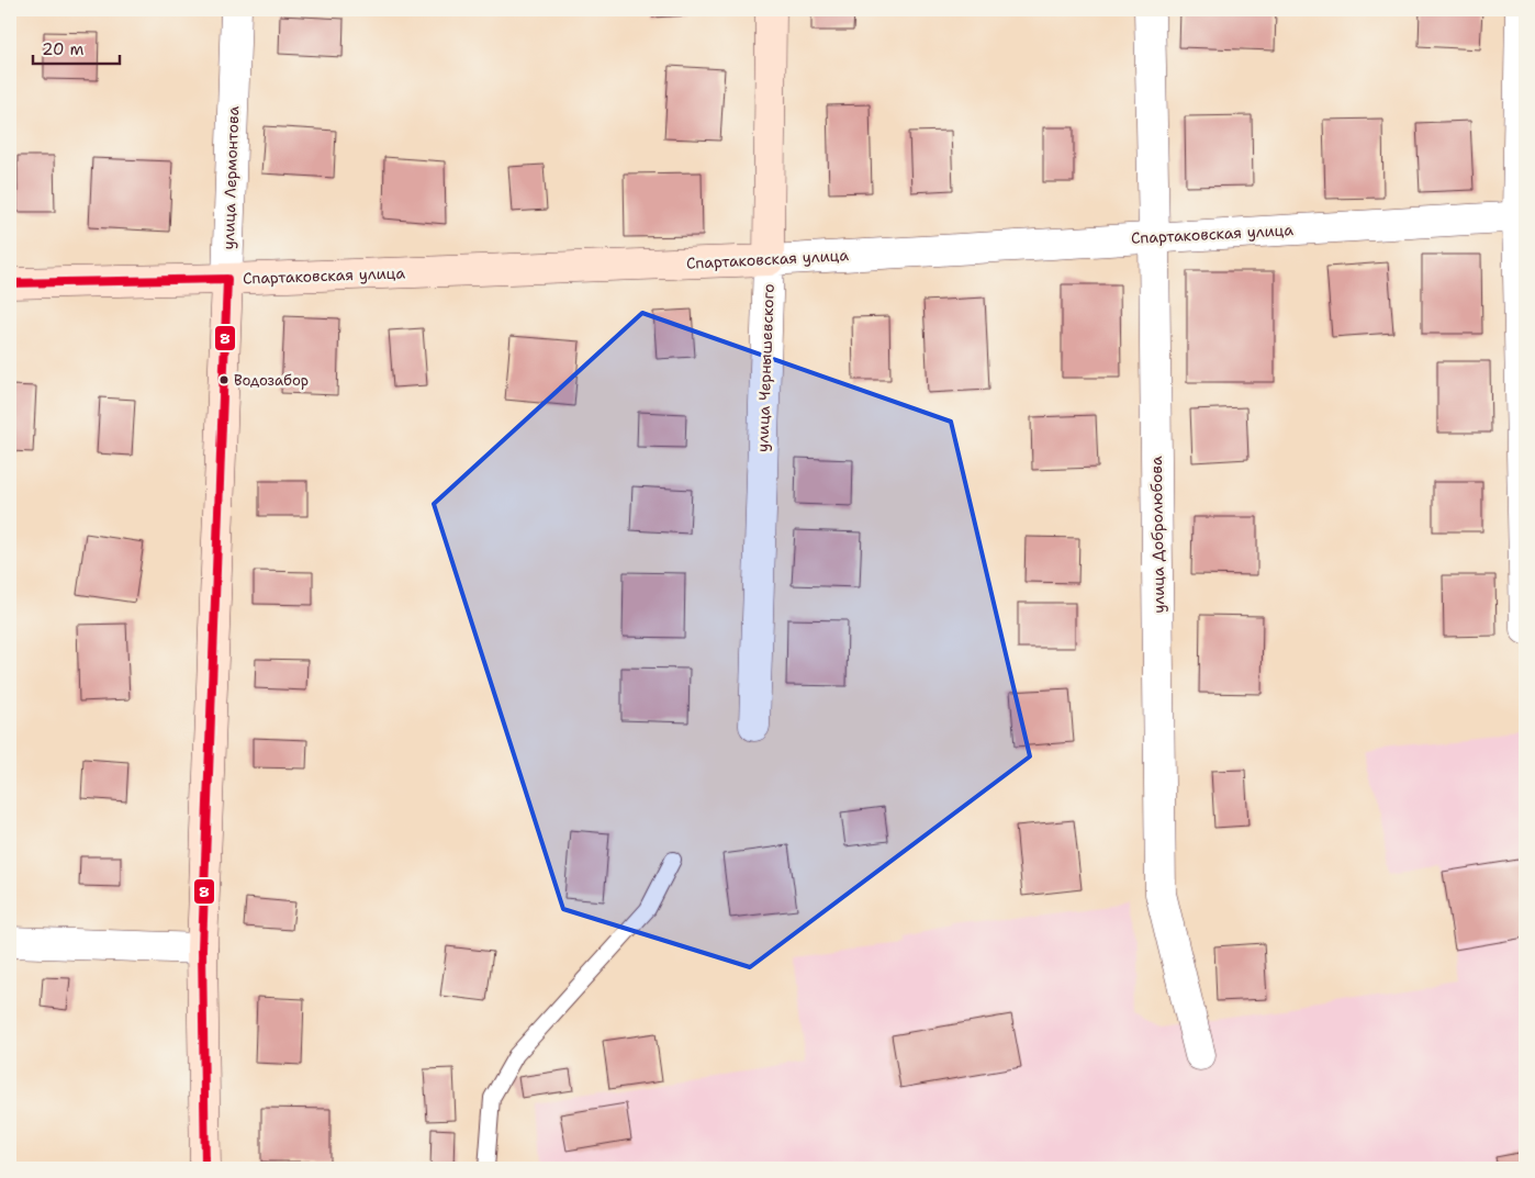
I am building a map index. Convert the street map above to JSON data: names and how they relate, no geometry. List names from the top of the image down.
{
  "streets": {
    "street": [
      "улица Лермонтова",
      "Спартаковская улица",
      "улица Чернышевского",
      "улица Добролюбова"
    ]
  },
  "crossings": [
    ["улица Лермонтова", "Спартаковская улица"],
    ["Спартаковская улица", "улица Чернышевского"],
    ["Спартаковская улица", "улица Добролюбова"]
  ],
  "places": ["Водозабор"],
  "lines": ["transit line 8"],
  "scale_bar": "20 m"
}
